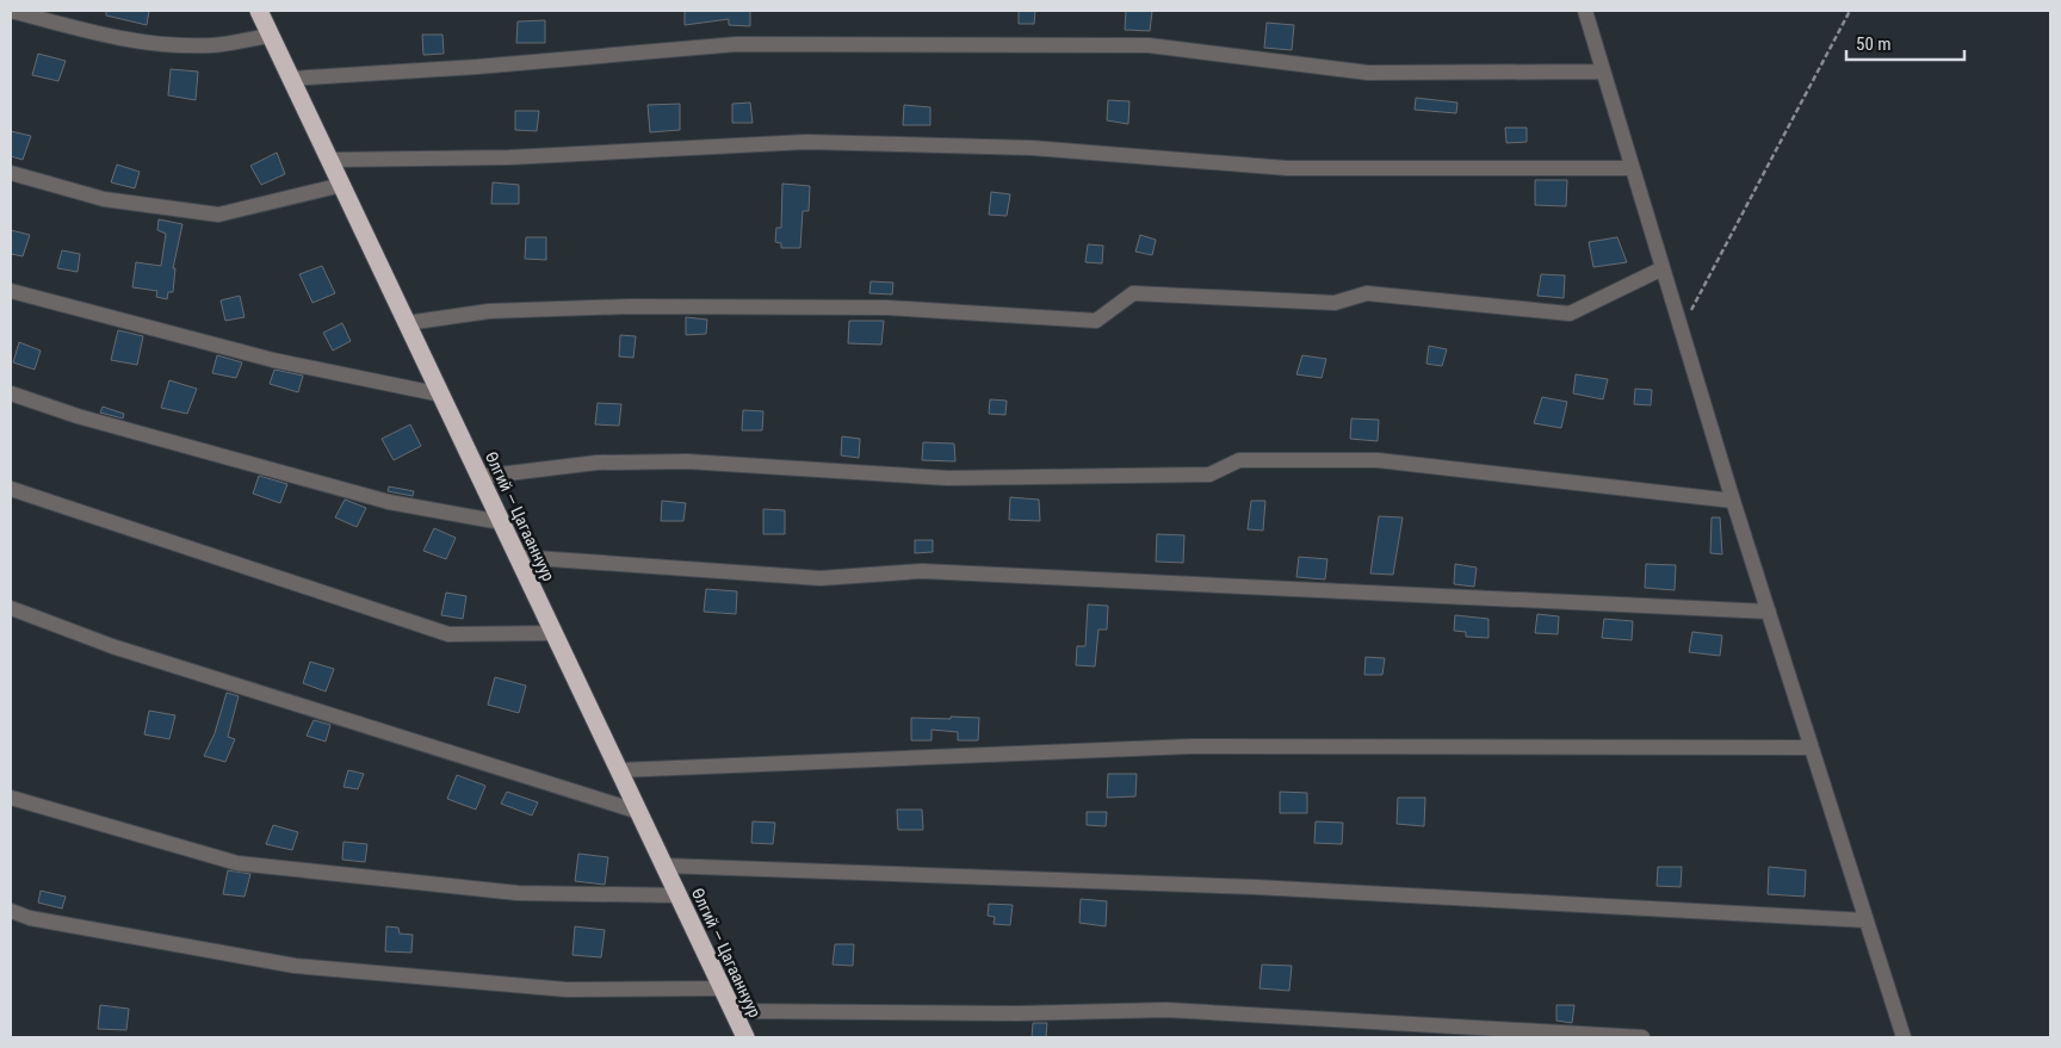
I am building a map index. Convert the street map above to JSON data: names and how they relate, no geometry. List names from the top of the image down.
{
  "streets": {
    "highway": ["Өлгий — Цагааннуур"]
  },
  "scale_bar": "50 m"
}
